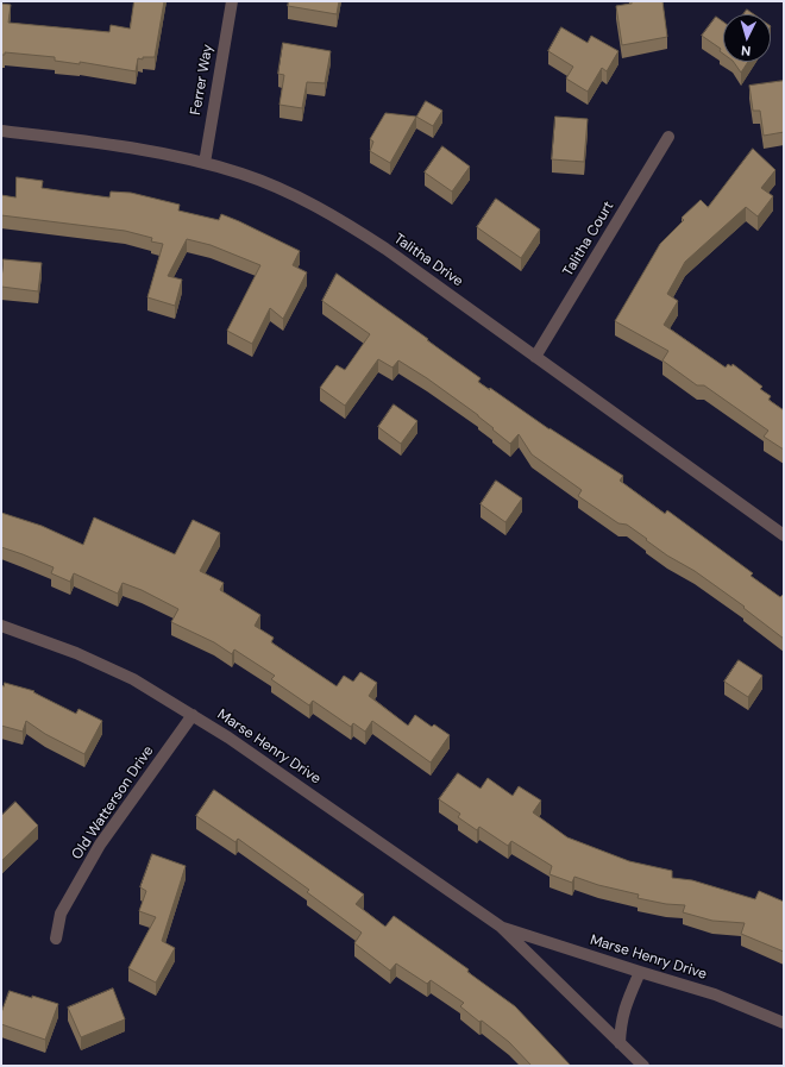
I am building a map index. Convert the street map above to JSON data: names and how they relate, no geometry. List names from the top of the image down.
{
  "streets": {
    "street": [
      "Ferrer Way",
      "Talitha Court",
      "Talitha Drive",
      "Marse Henry Drive",
      "Old Watterson Drive"
    ]
  },
  "crossings": [
    ["Ferrer Way", "Talitha Drive"],
    ["Talitha Court", "Talitha Drive"],
    ["Marse Henry Drive", "Old Watterson Drive"]
  ],
  "north": "bottom"
}
